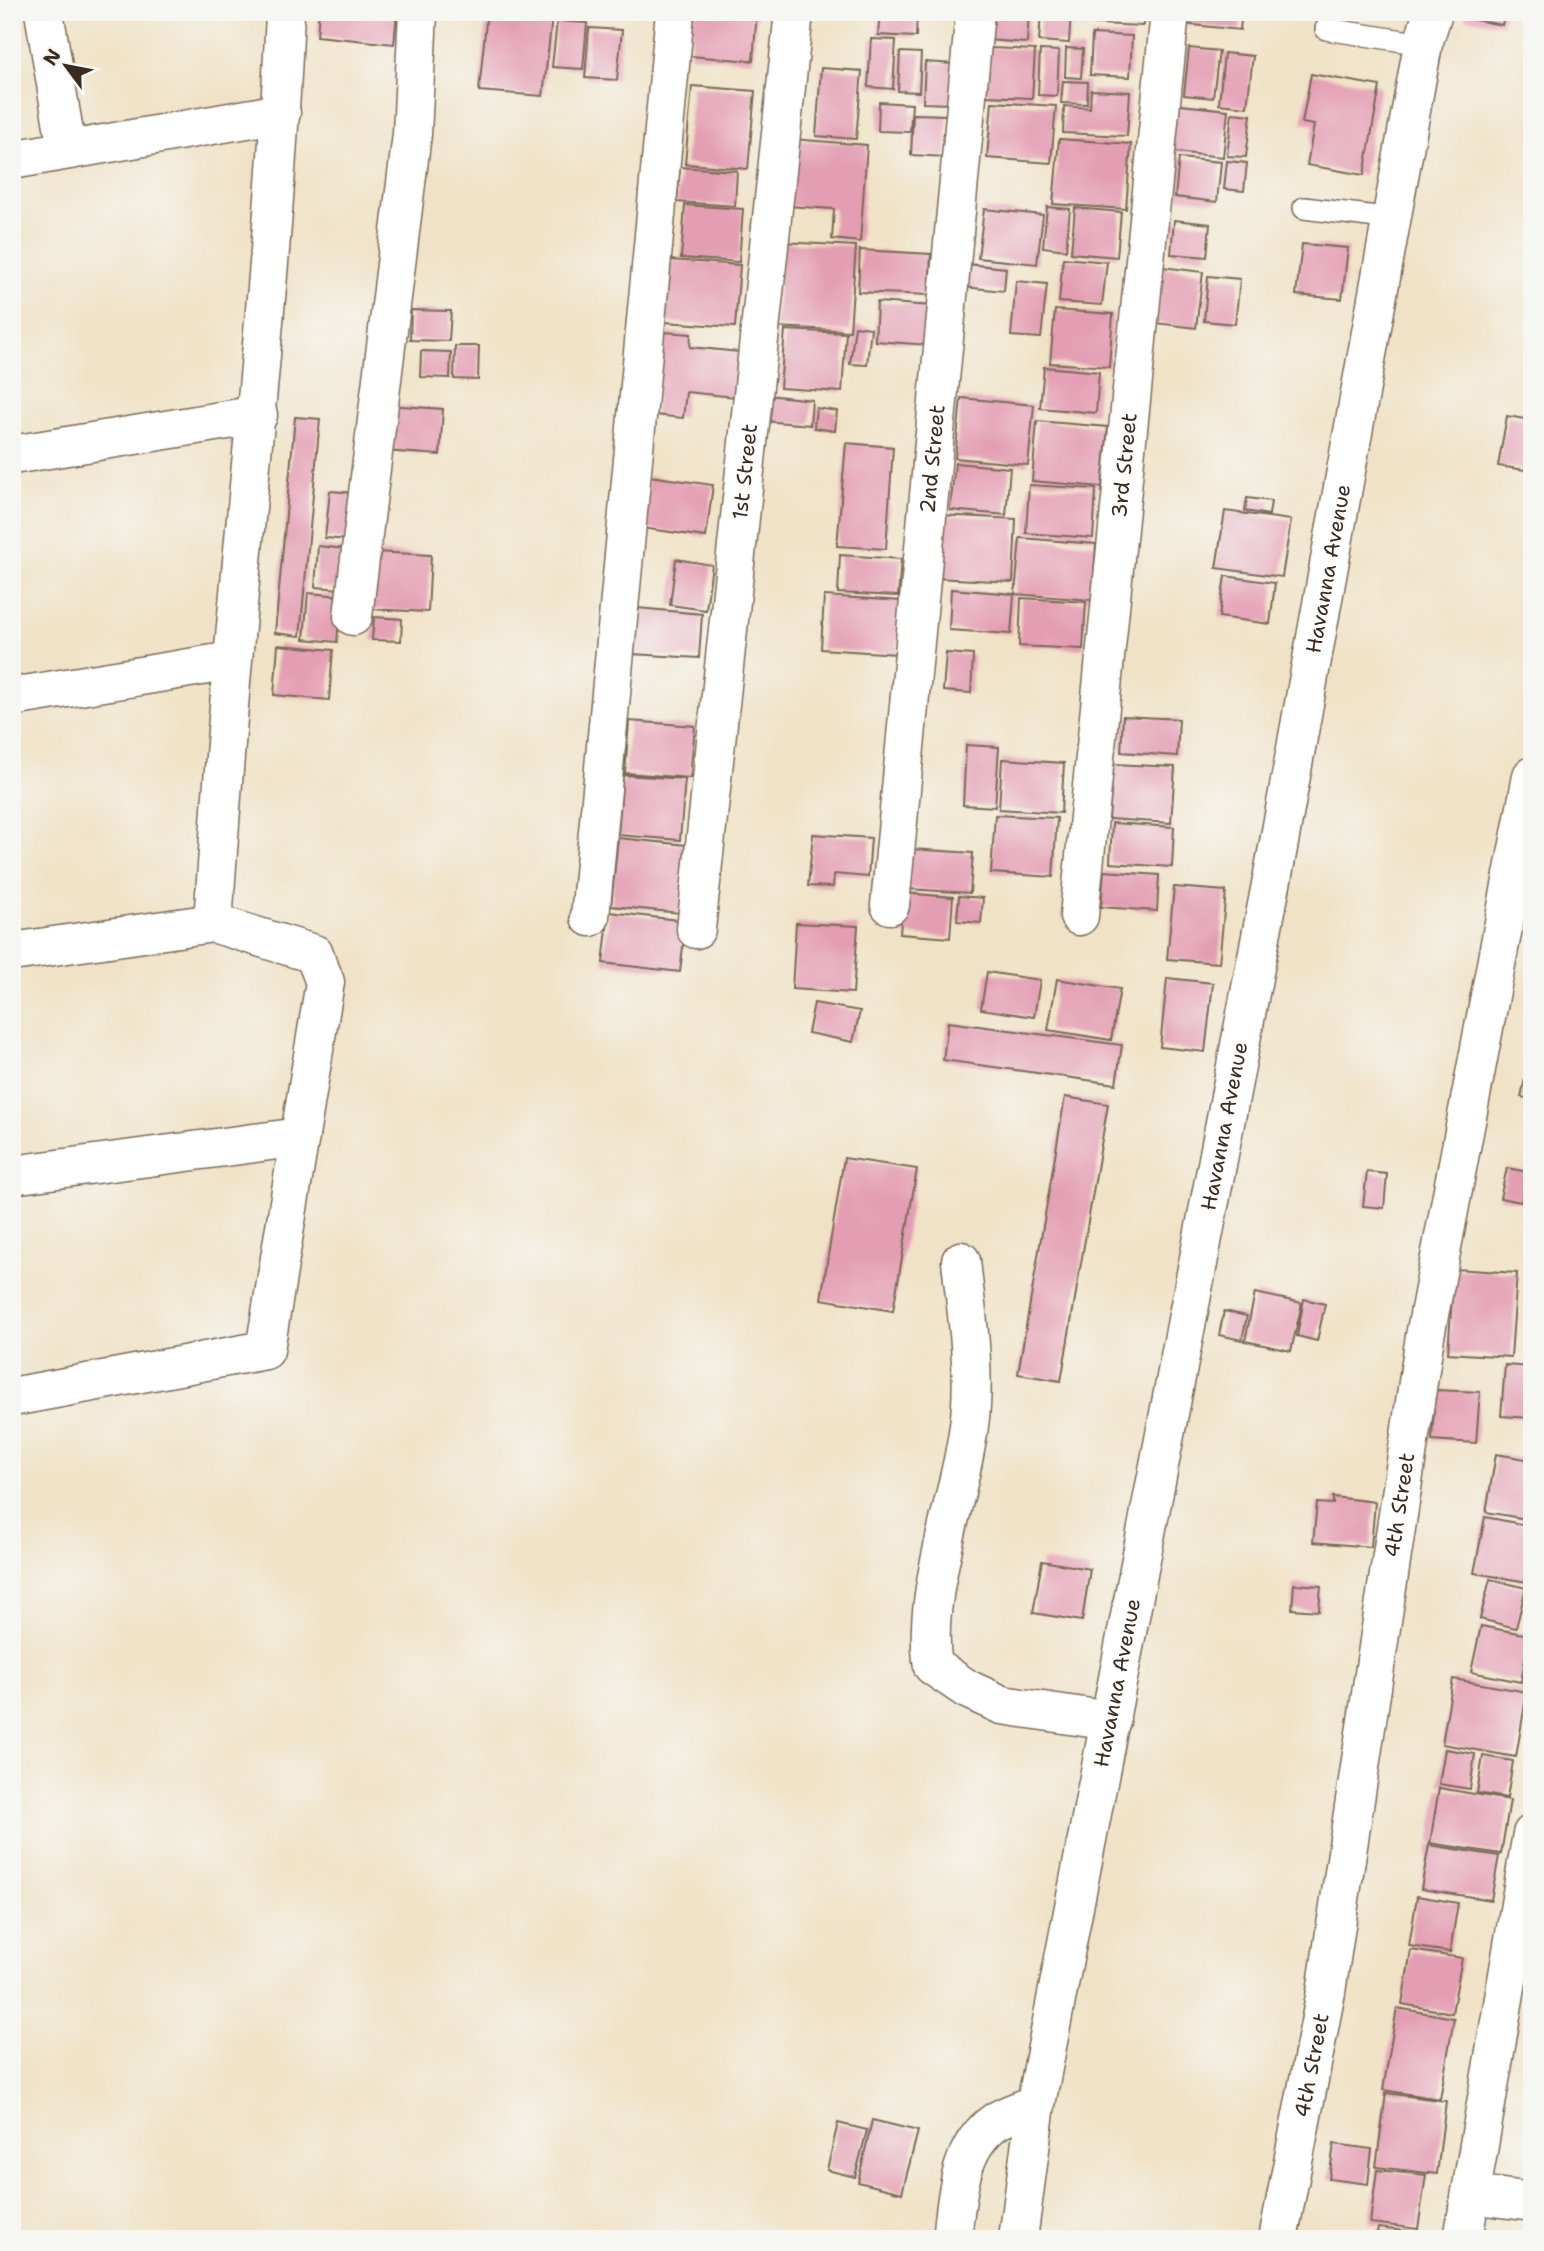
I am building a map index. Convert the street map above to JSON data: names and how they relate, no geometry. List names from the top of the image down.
{
  "streets": {
    "street": [
      "2nd Street",
      "3rd Street",
      "1st Street",
      "Havanna Avenue",
      "4th Street"
    ]
  },
  "north": "top left"
}
